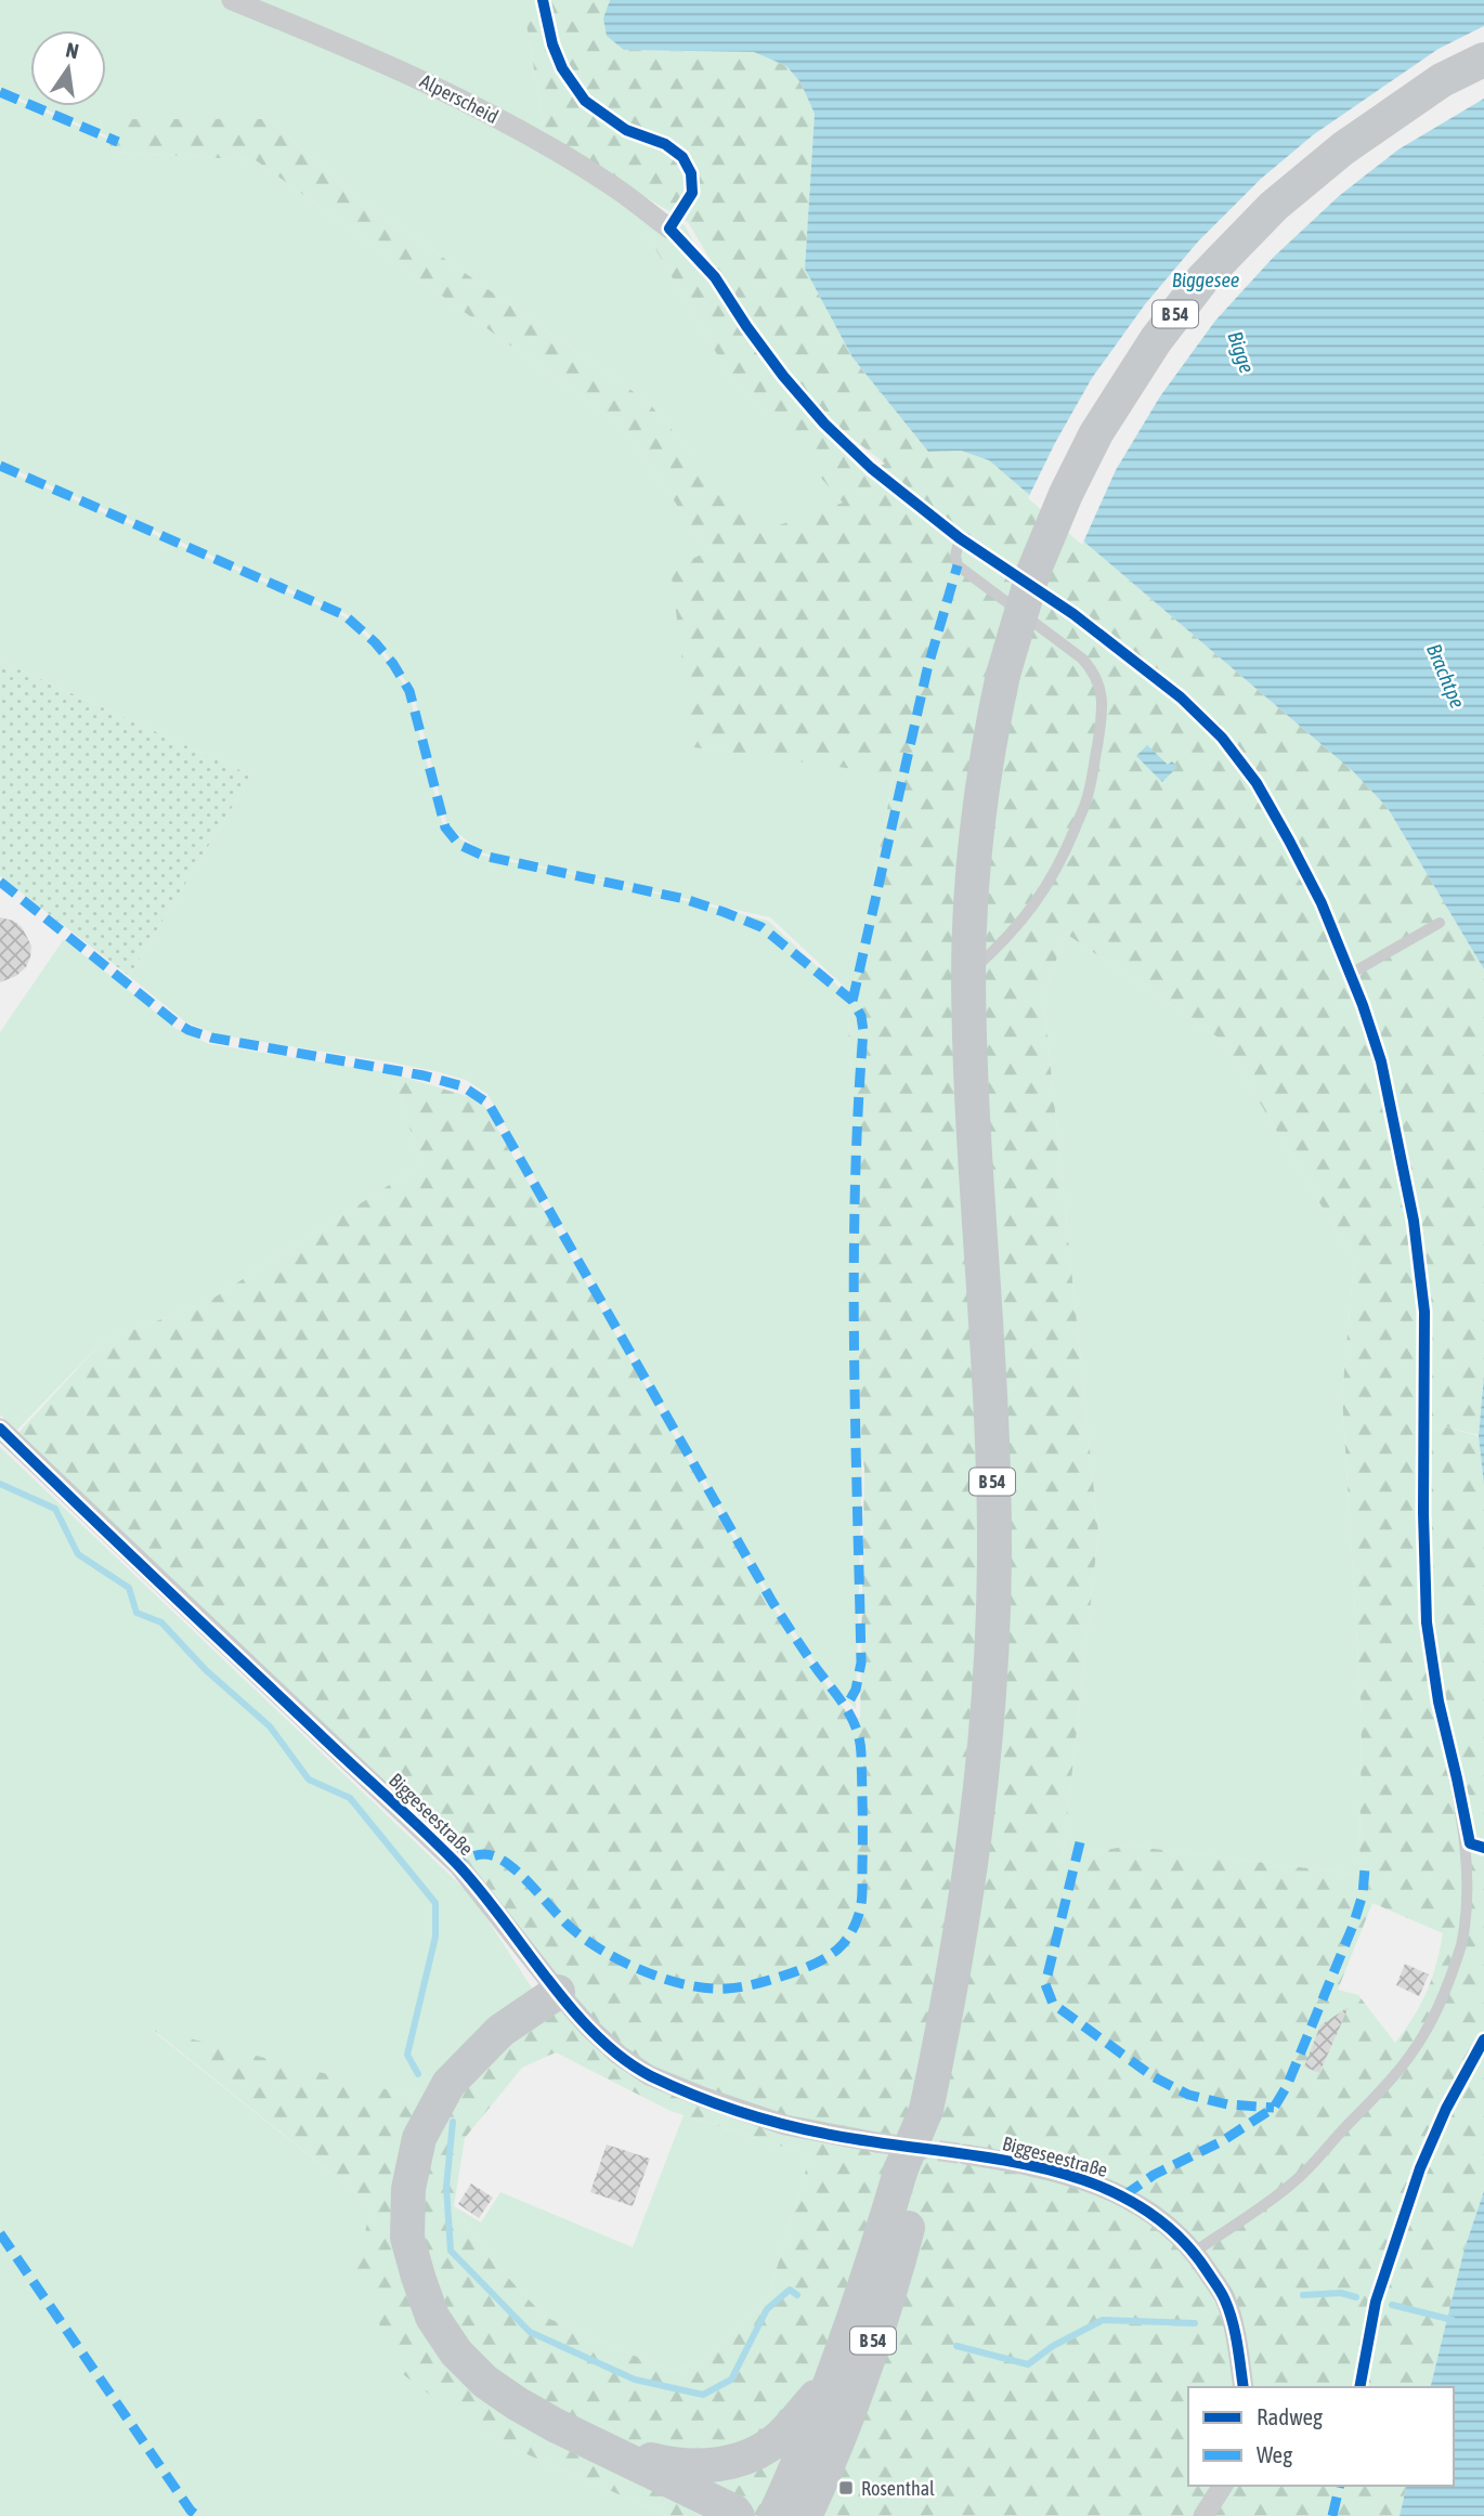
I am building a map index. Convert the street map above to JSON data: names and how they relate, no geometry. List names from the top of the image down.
{
  "streets": {
    "main road": ["B 54"],
    "street": ["Alperscheid", "Biggeseestraße"]
  },
  "water": ["Biggesee", "Bigge", "Brachtpe"],
  "places": {
    "transit": ["Rosenthal"]
  },
  "legend": ["Radweg", "Weg"],
  "north": "top"
}
